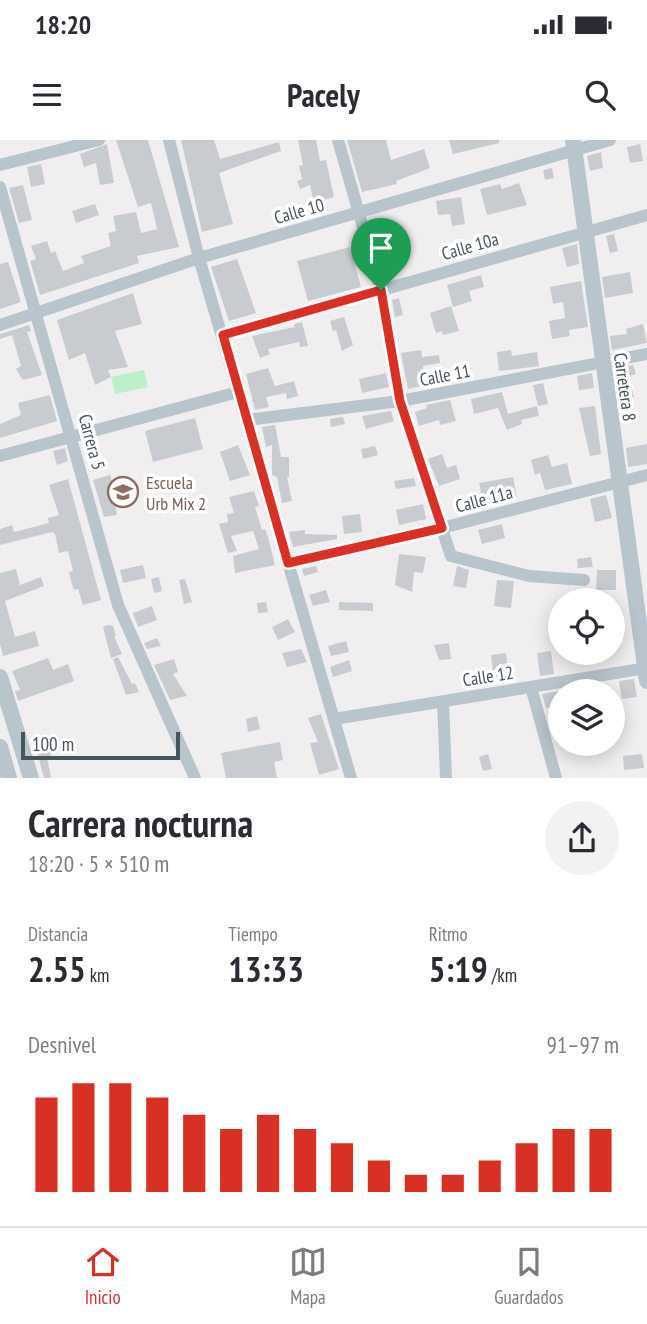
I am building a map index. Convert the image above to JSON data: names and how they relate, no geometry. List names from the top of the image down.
{
  "streets": {
    "street": [
      "Calle 10",
      "Calle 10a",
      "Calle 11",
      "Carretera 8",
      "Carrera 5",
      "Calle 11a",
      "Calle 12"
    ]
  },
  "crossings": [
    ["Calle 10", "Carretera 8"],
    ["Calle 10", "Carrera 5"],
    ["Calle 10a", "Carretera 8"],
    ["Calle 11", "Carretera 8"],
    ["Carretera 8", "Calle 11a"],
    ["Carretera 8", "Calle 12"]
  ],
  "places": {
    "school or university": ["Escuela Urb Mix 2"]
  },
  "scale_bar": "100 m",
  "page": {
    "status": "18:20",
    "header": "Pacely",
    "scale": "100 m",
    "heading": ["Carrera nocturna", "18:20 · 5 × 510 m"],
    "stats": [
      ["Distancia", "2.55 km"],
      ["Tiempo", "13:33"],
      ["Ritmo", "5:19 /km"]
    ],
    "chart": ["Desnivel", "91–97 m"],
    "tabs": ["Inicio", "Mapa", "Guardados"]
  }
}
